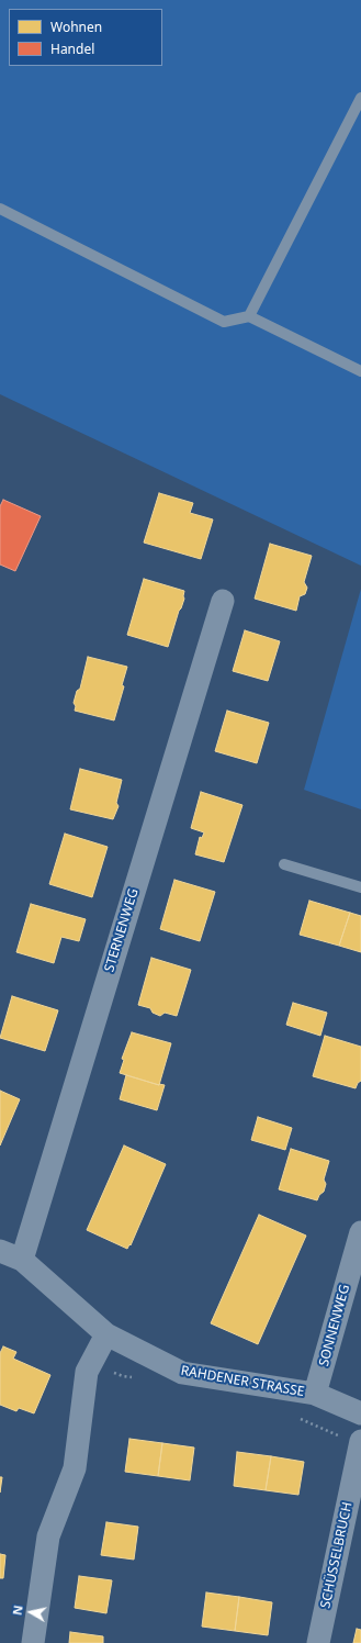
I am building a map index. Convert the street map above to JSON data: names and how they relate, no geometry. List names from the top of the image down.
{
  "streets": {
    "street": [
      "STERNENWEG",
      "SONNENWEG",
      "RAHDENER STRASSE",
      "SCHÜSSELBRUCH"
    ]
  },
  "crossings": [
    ["STERNENWEG", "RAHDENER STRASSE"],
    ["SONNENWEG", "RAHDENER STRASSE"]
  ],
  "legend": ["Wohnen", "Handel"],
  "north": "left"
}
